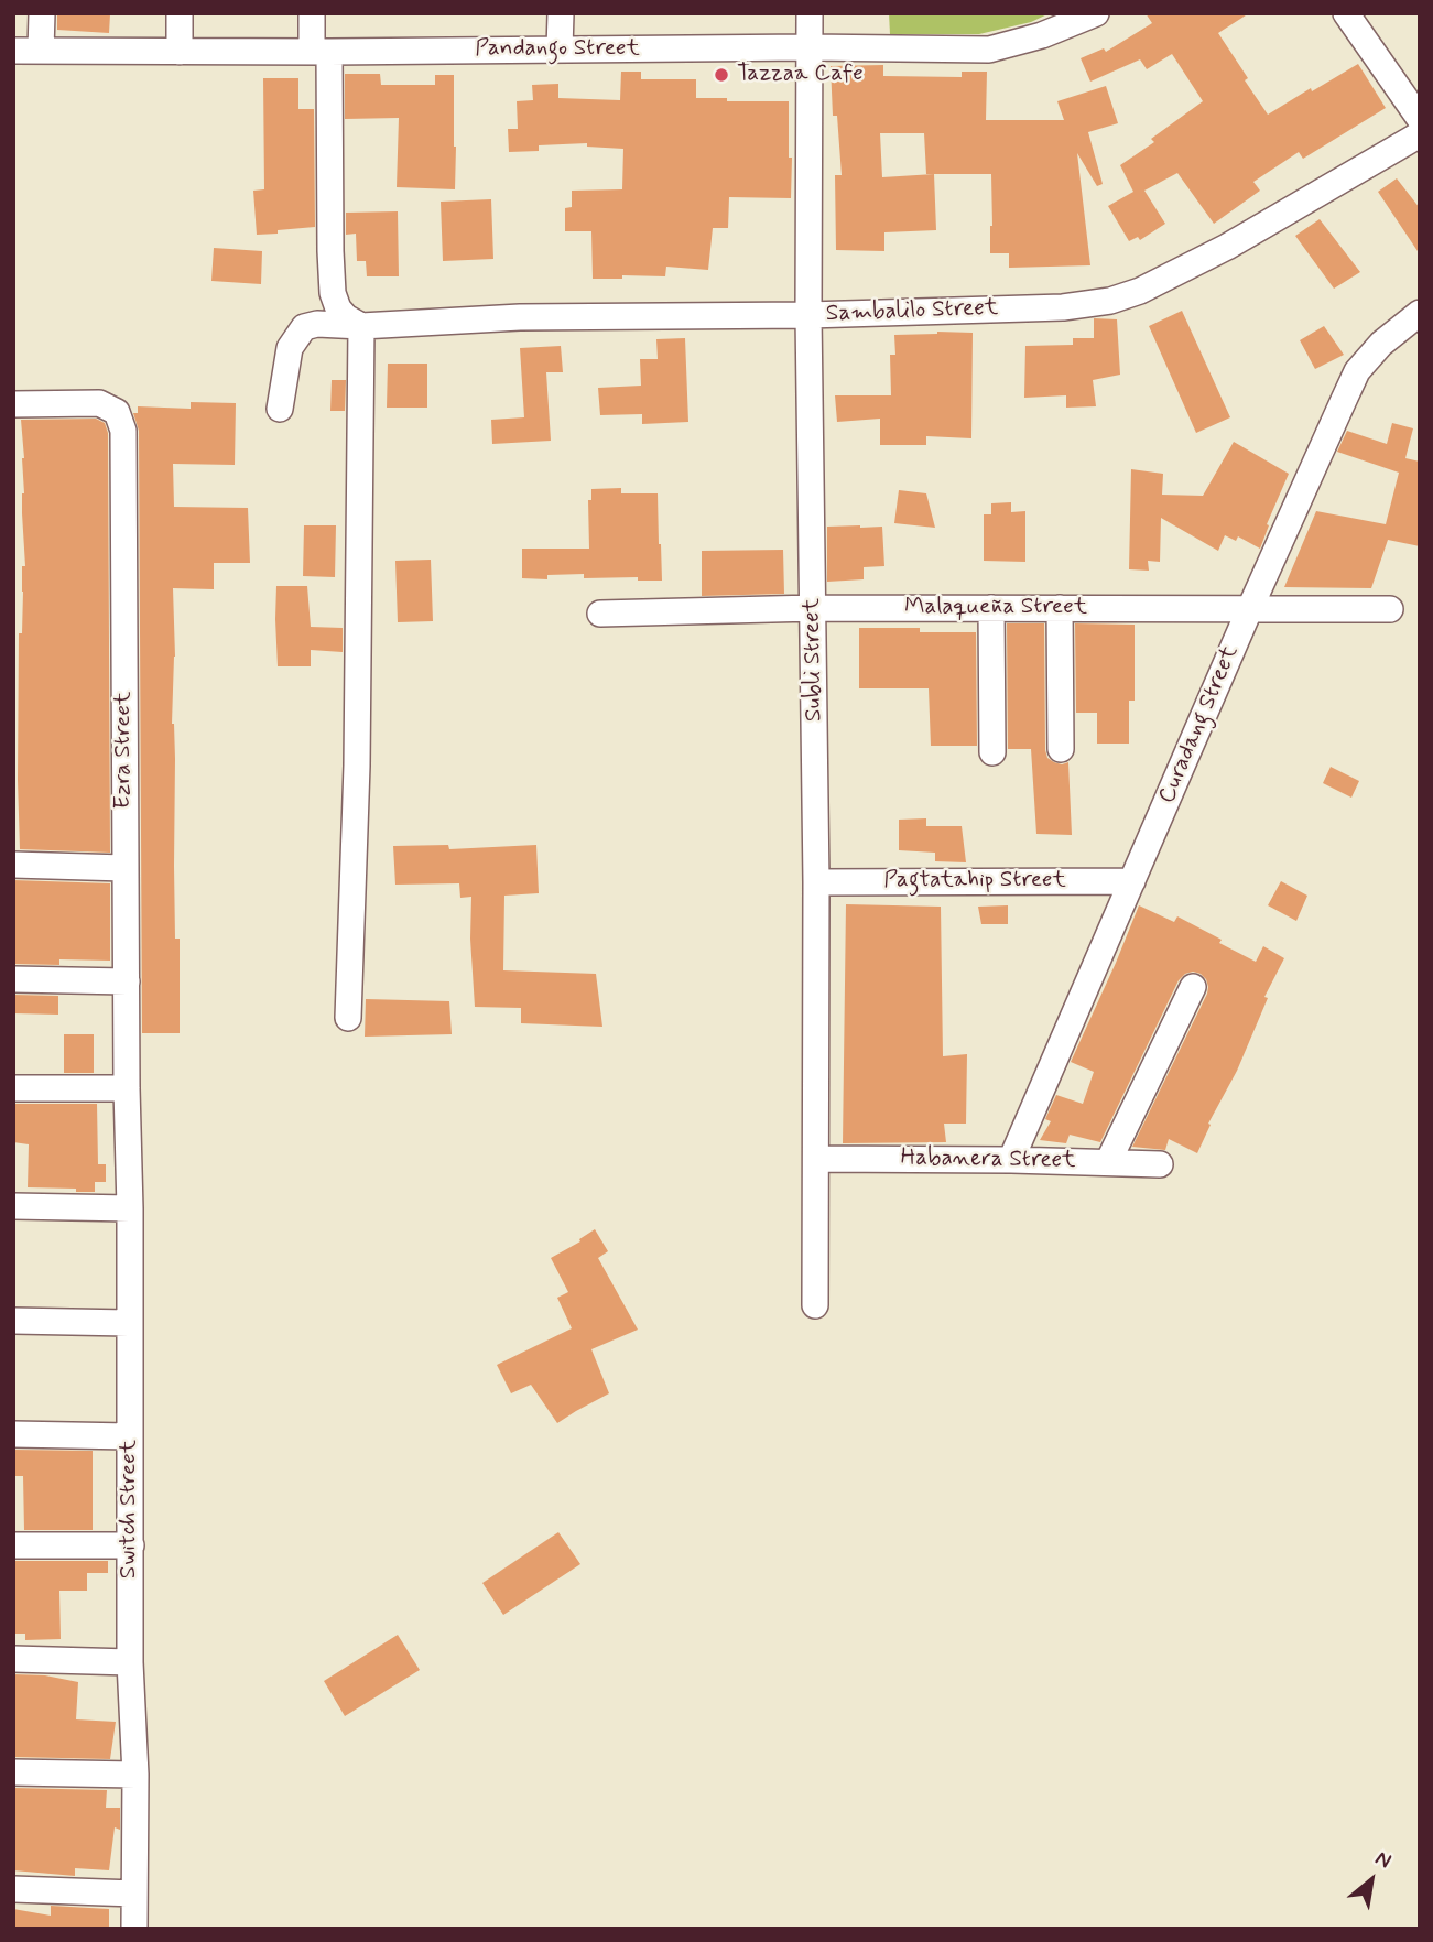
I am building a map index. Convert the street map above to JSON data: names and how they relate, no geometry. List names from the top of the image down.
{
  "streets": {
    "street": [
      "Pandango Street",
      "Sambalilo Street",
      "Malaqueña Street",
      "Subli Street",
      "Curadang Street",
      "Ezra Street",
      "Pagtatahip Street",
      "Habanera Street",
      "Switch Street"
    ]
  },
  "crossings": [
    ["Pandango Street", "Subli Street"],
    ["Sambalilo Street", "Subli Street"],
    ["Malaqueña Street", "Subli Street"],
    ["Malaqueña Street", "Curadang Street"],
    ["Subli Street", "Pagtatahip Street"],
    ["Subli Street", "Habanera Street"],
    ["Curadang Street", "Pagtatahip Street"],
    ["Curadang Street", "Habanera Street"],
    ["Ezra Street", "Switch Street"]
  ],
  "places": ["Tazzaa Cafe"],
  "north": "top right"
}
